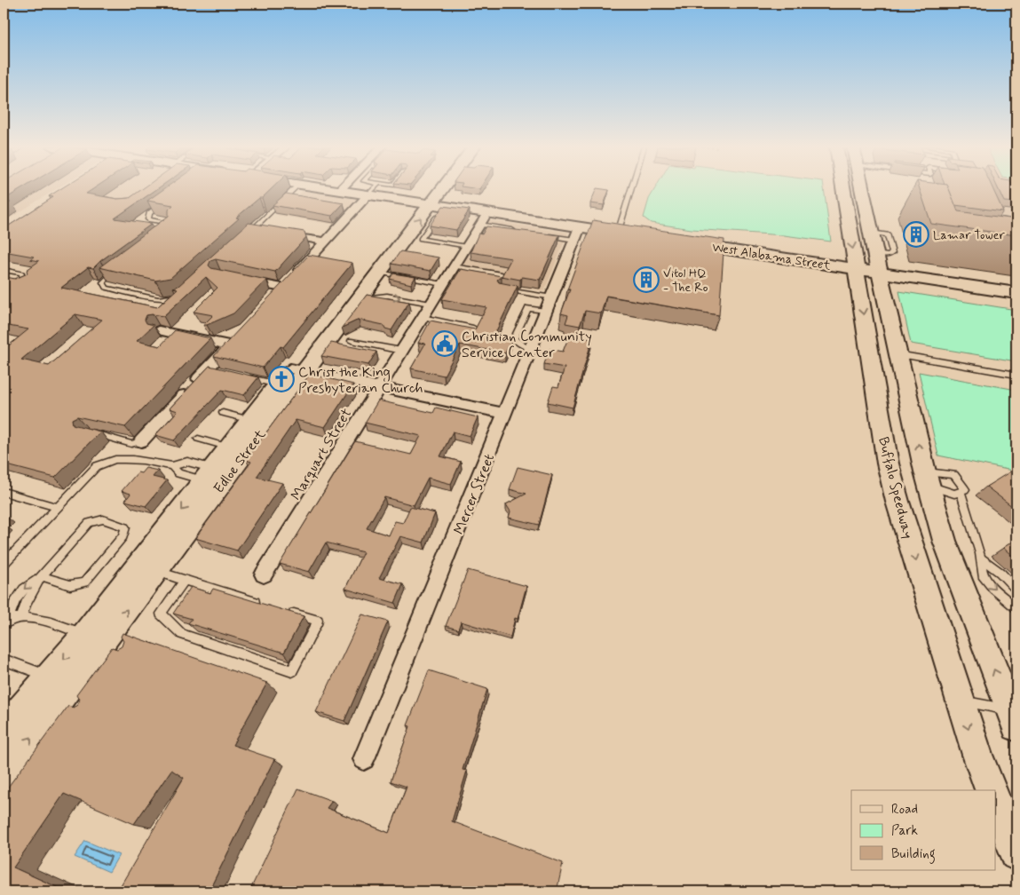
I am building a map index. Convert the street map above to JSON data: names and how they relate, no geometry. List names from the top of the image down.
{
  "streets": {
    "main road": ["West Alabama Street", "Edloe Street", "Buffalo Speedway"],
    "street": ["Marquart Street", "Mercer Street"]
  },
  "crossings": [
    ["West Alabama Street", "Buffalo Speedway"]
  ],
  "places": {
    "building": ["Lamar Tower", "Vitol HQ - The Ro"],
    "public building": ["Christian Community Service Center"],
    "church": ["Christ the King Presbyterian Church"]
  },
  "legend": ["Road", "Park", "Building"]
}
